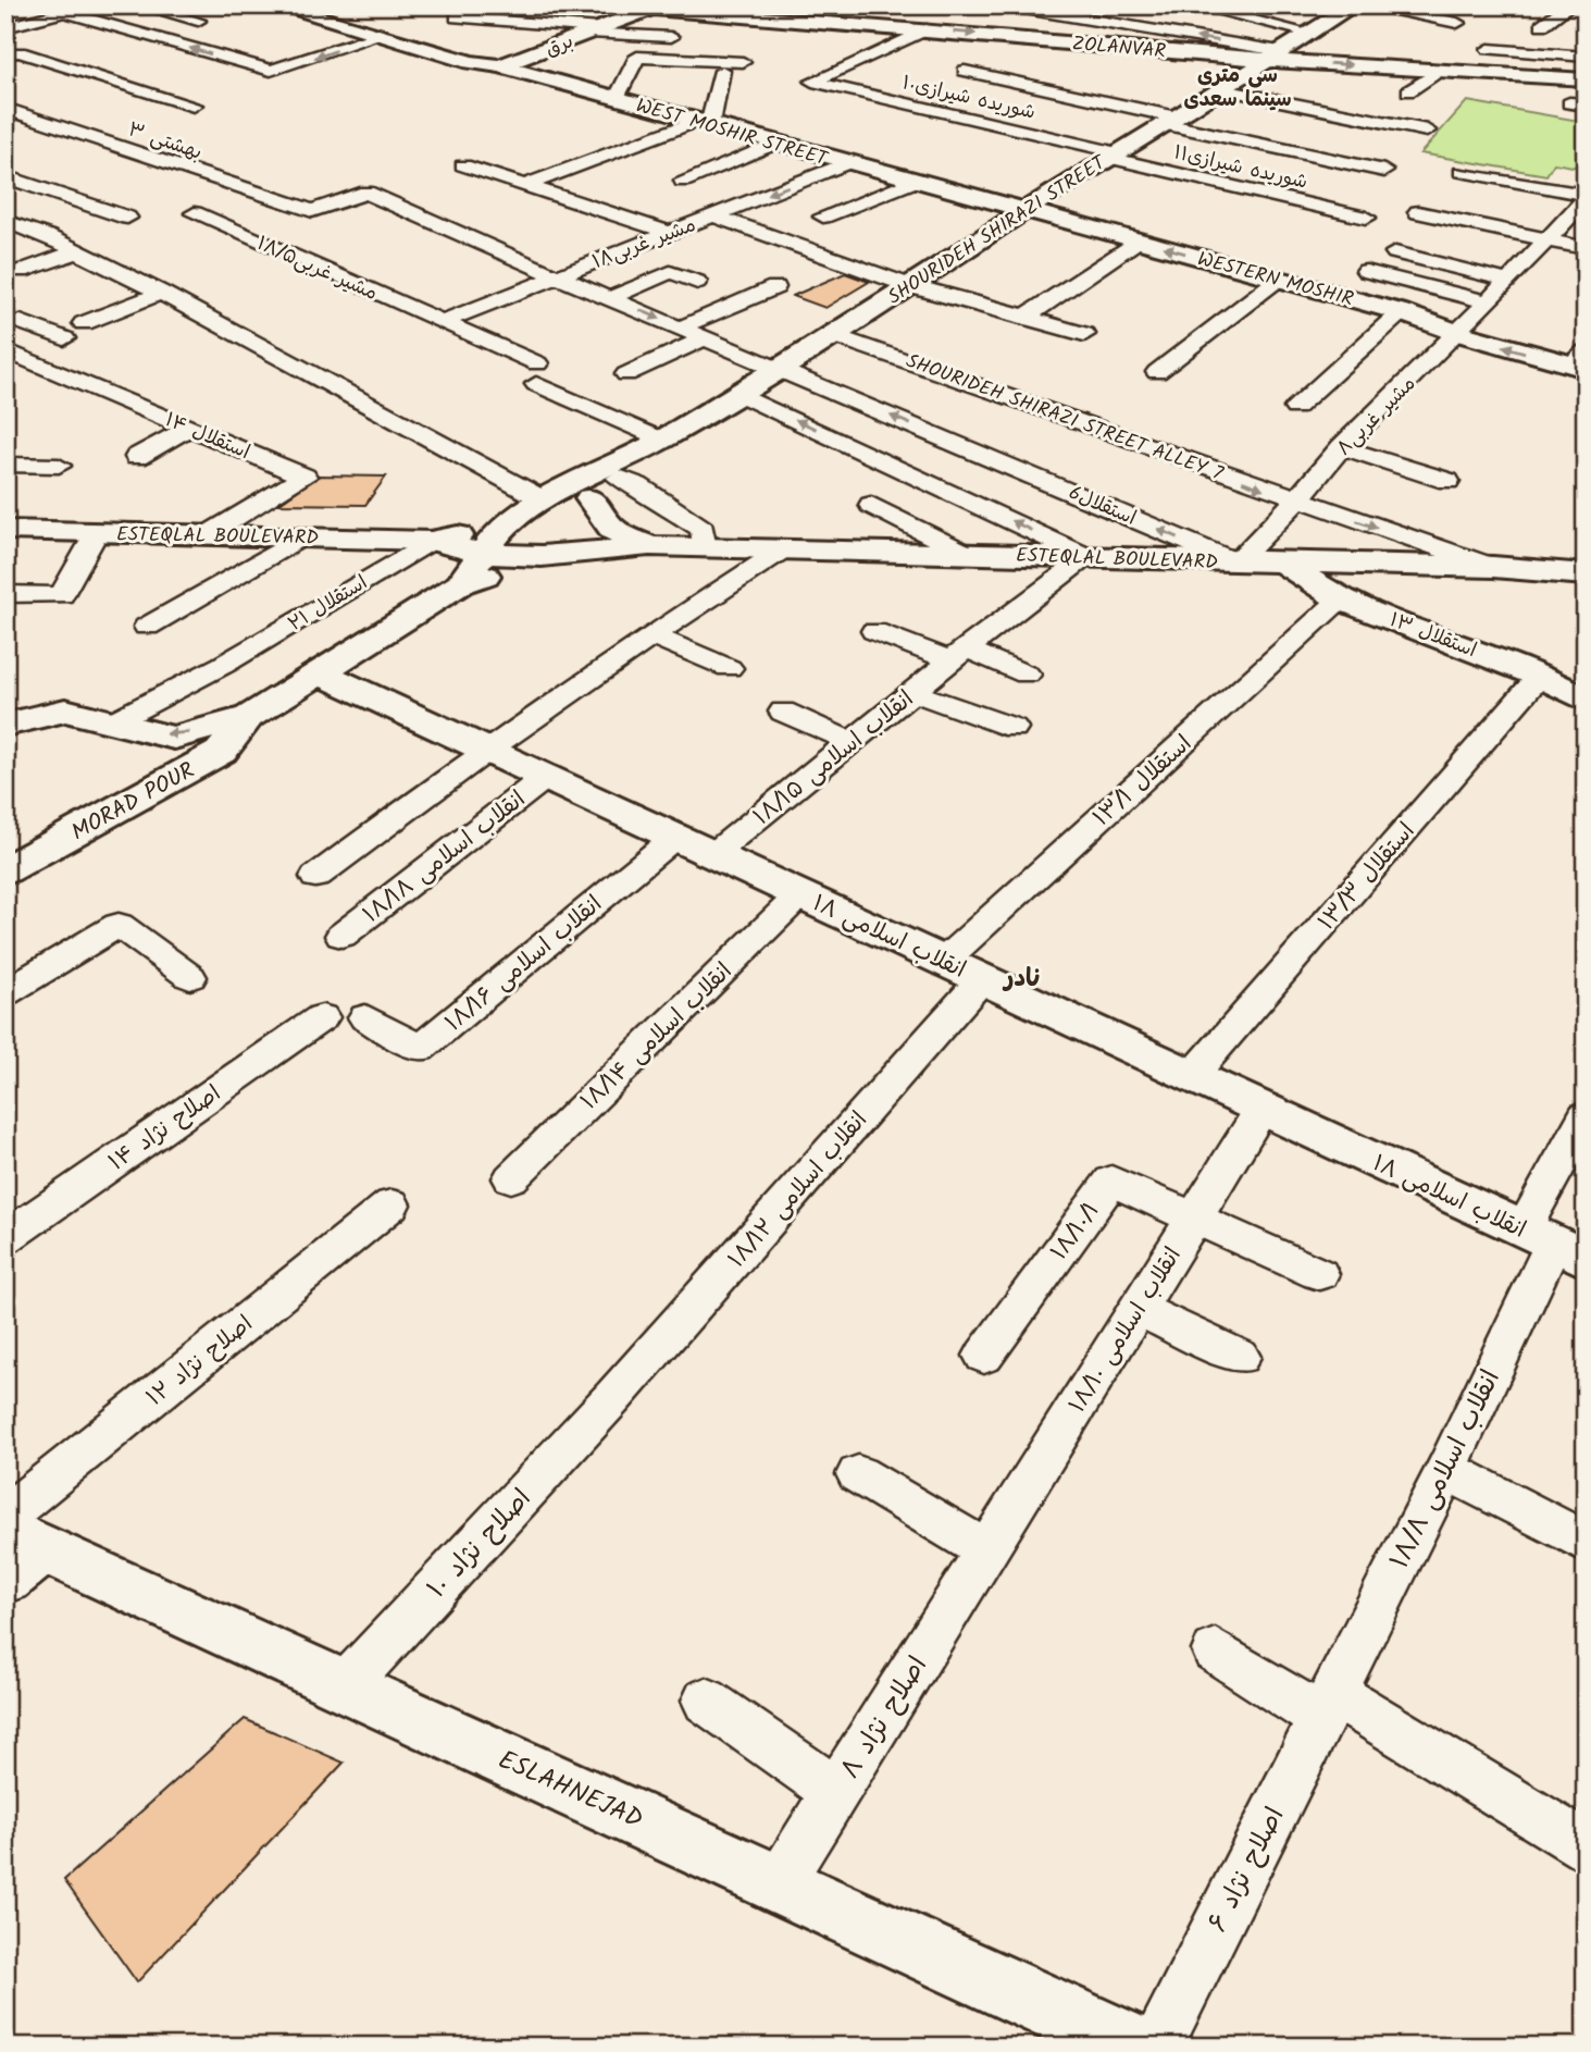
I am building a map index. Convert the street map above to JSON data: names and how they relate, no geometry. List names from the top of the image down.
{
  "streets": {
    "main road": [
      "برق",
      "ZOLANVAR",
      "WEST MOSHIR STREET",
      "SHOURIDEH SHIRAZI STREET",
      "WESTERN MOSHIR",
      "ESTEQLAL BOULEVARD",
      "۱۳ استقلال",
      "MORAD POUR",
      "۱۸ انقلاب اسلامی",
      "ESLAHNEJAD"
    ],
    "street": [
      "۱۰شوریده شیرازی",
      "بهشتی ۳",
      "شوریده شیرازی۱۱",
      "مشیر غربی۱۸",
      "مشیر غربی۱۸/۵",
      "مشیر غربی۸",
      "SHOURIDEH SHIRAZI STREET ALLEY 7",
      "استقلال ۱۴",
      "استقلال6",
      "۲۱ استقلال",
      "۱۸/۱۵ انقلاب اسلامی",
      "۱۳/۱ استقلال",
      "۱۸/۱۸ انقلاب اسلامی",
      "۱۳/۳ استقلال",
      "۱۸/۱۶ انقلاب اسلامی",
      "۱۸/۱۴ انقلاب اسلامی",
      "۱۴ اصلاح نژاد",
      "۱۸/۱۲ انقلاب اسلامی",
      "۱۸/۱۰/۱",
      "۱۸/۱۰ انقلاب اسلامی",
      "۱۲ اصلاح نژاد",
      "۱۸/۸ انقلاب اسلامی",
      "۱۰ اصلاح نژاد",
      "۸ اصلاح نژاد",
      "۶ اصلاح نژاد"
    ]
  },
  "crossings": [
    ["برق", "ZOLANVAR"],
    ["برق", "WEST MOSHIR STREET"],
    ["ZOLANVAR", "۱۰شوریده شیرازی"],
    ["ZOLANVAR", "SHOURIDEH SHIRAZI STREET"],
    ["۱۰شوریده شیرازی", "شوریده شیرازی۱۱"],
    ["۱۰شوریده شیرازی", "SHOURIDEH SHIRAZI STREET"],
    ["WEST MOSHIR STREET", "مشیر غربی۱۸"],
    ["WEST MOSHIR STREET", "WESTERN MOSHIR"],
    ["بهشتی ۳", "استقلال6"],
    ["شوریده شیرازی۱۱", "SHOURIDEH SHIRAZI STREET"],
    ["SHOURIDEH SHIRAZI STREET", "مشیر غربی۱۸/۵"],
    ["SHOURIDEH SHIRAZI STREET", "WESTERN MOSHIR"],
    ["SHOURIDEH SHIRAZI STREET", "SHOURIDEH SHIRAZI STREET ALLEY 7"],
    ["SHOURIDEH SHIRAZI STREET", "استقلال6"],
    ["SHOURIDEH SHIRAZI STREET", "ESTEQLAL BOULEVARD"],
    ["SHOURIDEH SHIRAZI STREET", "MORAD POUR"],
    ["مشیر غربی۱۸", "مشیر غربی۱۸/۵"],
    ["مشیر غربی۱۸", "استقلال6"],
    ["WESTERN MOSHIR", "مشیر غربی۸"],
    ["مشیر غربی۸", "SHOURIDEH SHIRAZI STREET ALLEY 7"],
    ["مشیر غربی۸", "استقلال6"],
    ["مشیر غربی۸", "ESTEQLAL BOULEVARD"],
    ["SHOURIDEH SHIRAZI STREET ALLEY 7", "ESTEQLAL BOULEVARD"],
    ["استقلال ۱۴", "ESTEQLAL BOULEVARD"],
    ["استقلال6", "ESTEQLAL BOULEVARD"],
    ["ESTEQLAL BOULEVARD", "۲۱ استقلال"],
    ["ESTEQLAL BOULEVARD", "۱۳ استقلال"],
    ["ESTEQLAL BOULEVARD", "۱۸/۱۵ انقلاب اسلامی"],
    ["ESTEQLAL BOULEVARD", "MORAD POUR"],
    ["۲۱ استقلال", "MORAD POUR"],
    ["۱۳ استقلال", "۱۳/۱ استقلال"],
    ["۱۳ استقلال", "۱۳/۳ استقلال"],
    ["۱۸/۱۵ انقلاب اسلامی", "۱۸ انقلاب اسلامی"],
    ["۱۳/۱ استقلال", "۱۸ انقلاب اسلامی"],
    ["MORAD POUR", "۱۸ انقلاب اسلامی"],
    ["۱۸/۱۸ انقلاب اسلامی", "۱۸ انقلاب اسلامی"],
    ["۱۳/۳ استقلال", "۱۸ انقلاب اسلامی"],
    ["۱۸ انقلاب اسلامی", "۱۸/۱۶ انقلاب اسلامی"],
    ["۱۸ انقلاب اسلامی", "۱۸/۱۴ انقلاب اسلامی"],
    ["۱۸ انقلاب اسلامی", "۱۸/۱۲ انقلاب اسلامی"],
    ["۱۸ انقلاب اسلامی", "۱۸/۱۰ انقلاب اسلامی"],
    ["۱۸ انقلاب اسلامی", "۱۸/۸ انقلاب اسلامی"],
    ["۱۸/۱۲ انقلاب اسلامی", "۱۰ اصلاح نژاد"],
    ["۱۸/۱۰/۱", "۱۸/۱۰ انقلاب اسلامی"],
    ["۱۸/۱۰ انقلاب اسلامی", "۸ اصلاح نژاد"],
    ["۱۲ اصلاح نژاد", "ESLAHNEJAD"],
    ["۱۸/۸ انقلاب اسلامی", "۶ اصلاح نژاد"],
    ["۱۰ اصلاح نژاد", "ESLAHNEJAD"],
    ["۸ اصلاح نژاد", "ESLAHNEJAD"]
  ],
  "one_way": ["ZOLANVAR", "WESTERN MOSHIR"],
  "districts": ["سی متری سینما سعدی", "نادر"]
}
